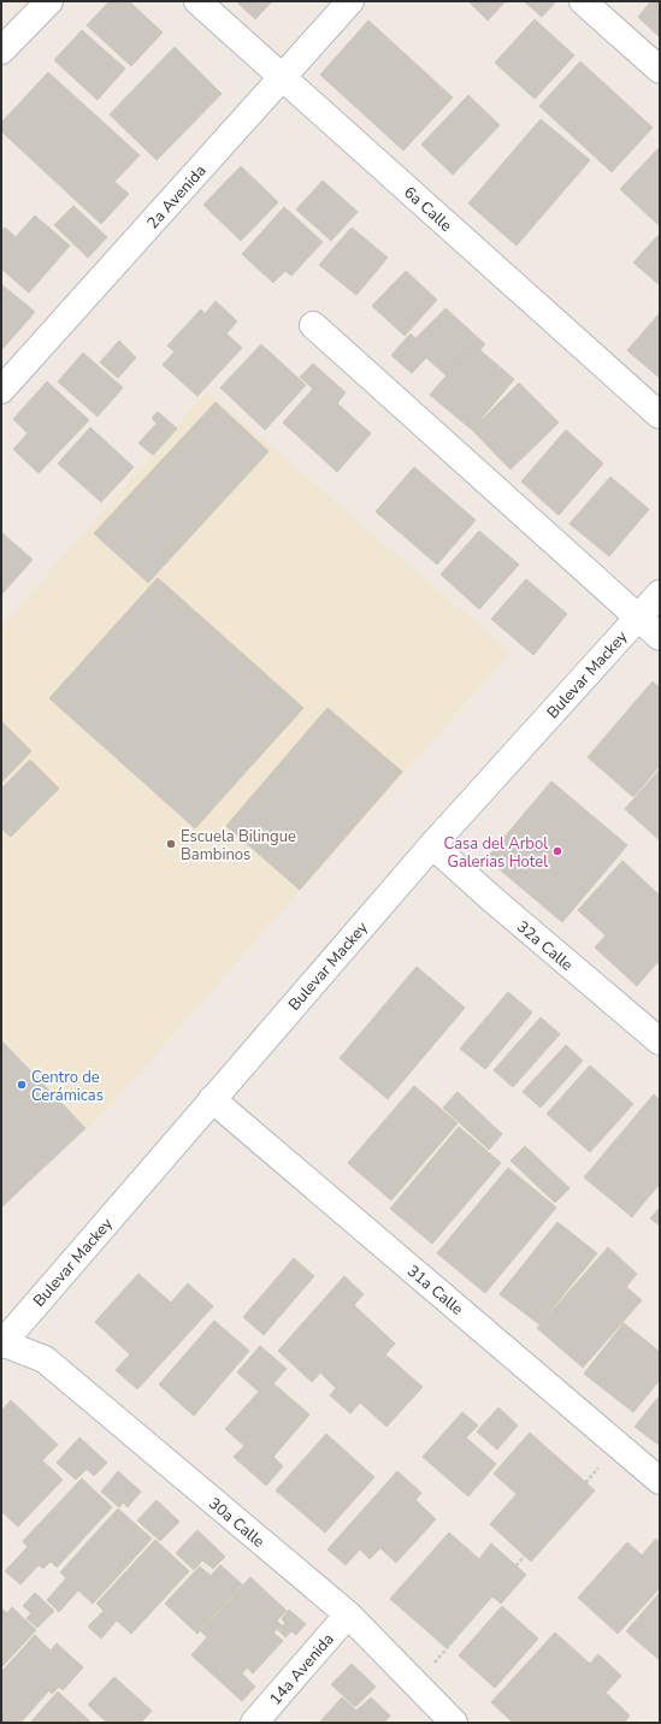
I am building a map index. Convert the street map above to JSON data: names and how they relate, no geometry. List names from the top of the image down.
{
  "streets": {
    "street": [
      "2a Avenida",
      "6a Calle",
      "Bulevar Mackey",
      "32a Calle",
      "31a Calle",
      "30a Calle",
      "14a Avenida"
    ]
  },
  "crossings": [
    ["2a Avenida", "6a Calle"],
    ["Bulevar Mackey", "32a Calle"],
    ["Bulevar Mackey", "31a Calle"],
    ["Bulevar Mackey", "30a Calle"],
    ["30a Calle", "14a Avenida"]
  ],
  "places": ["Escuela Bilingue Bambinos", "Casa del Arbol Galerias Hotel", "Centro de Cerámicas"]
}
